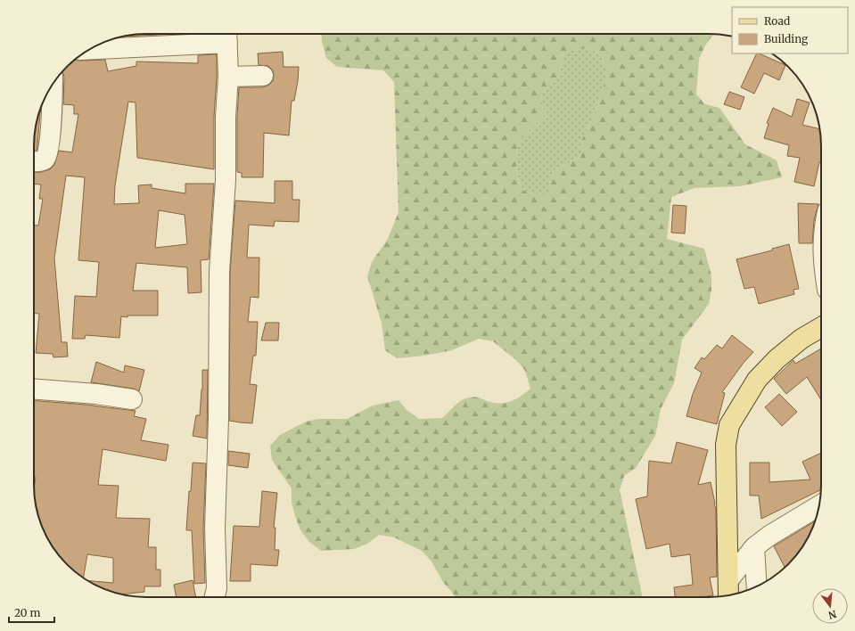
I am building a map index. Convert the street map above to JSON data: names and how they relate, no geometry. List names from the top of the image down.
{
  "legend": ["Road", "Building"],
  "scale_bar": "20 m",
  "north": "bottom"
}
